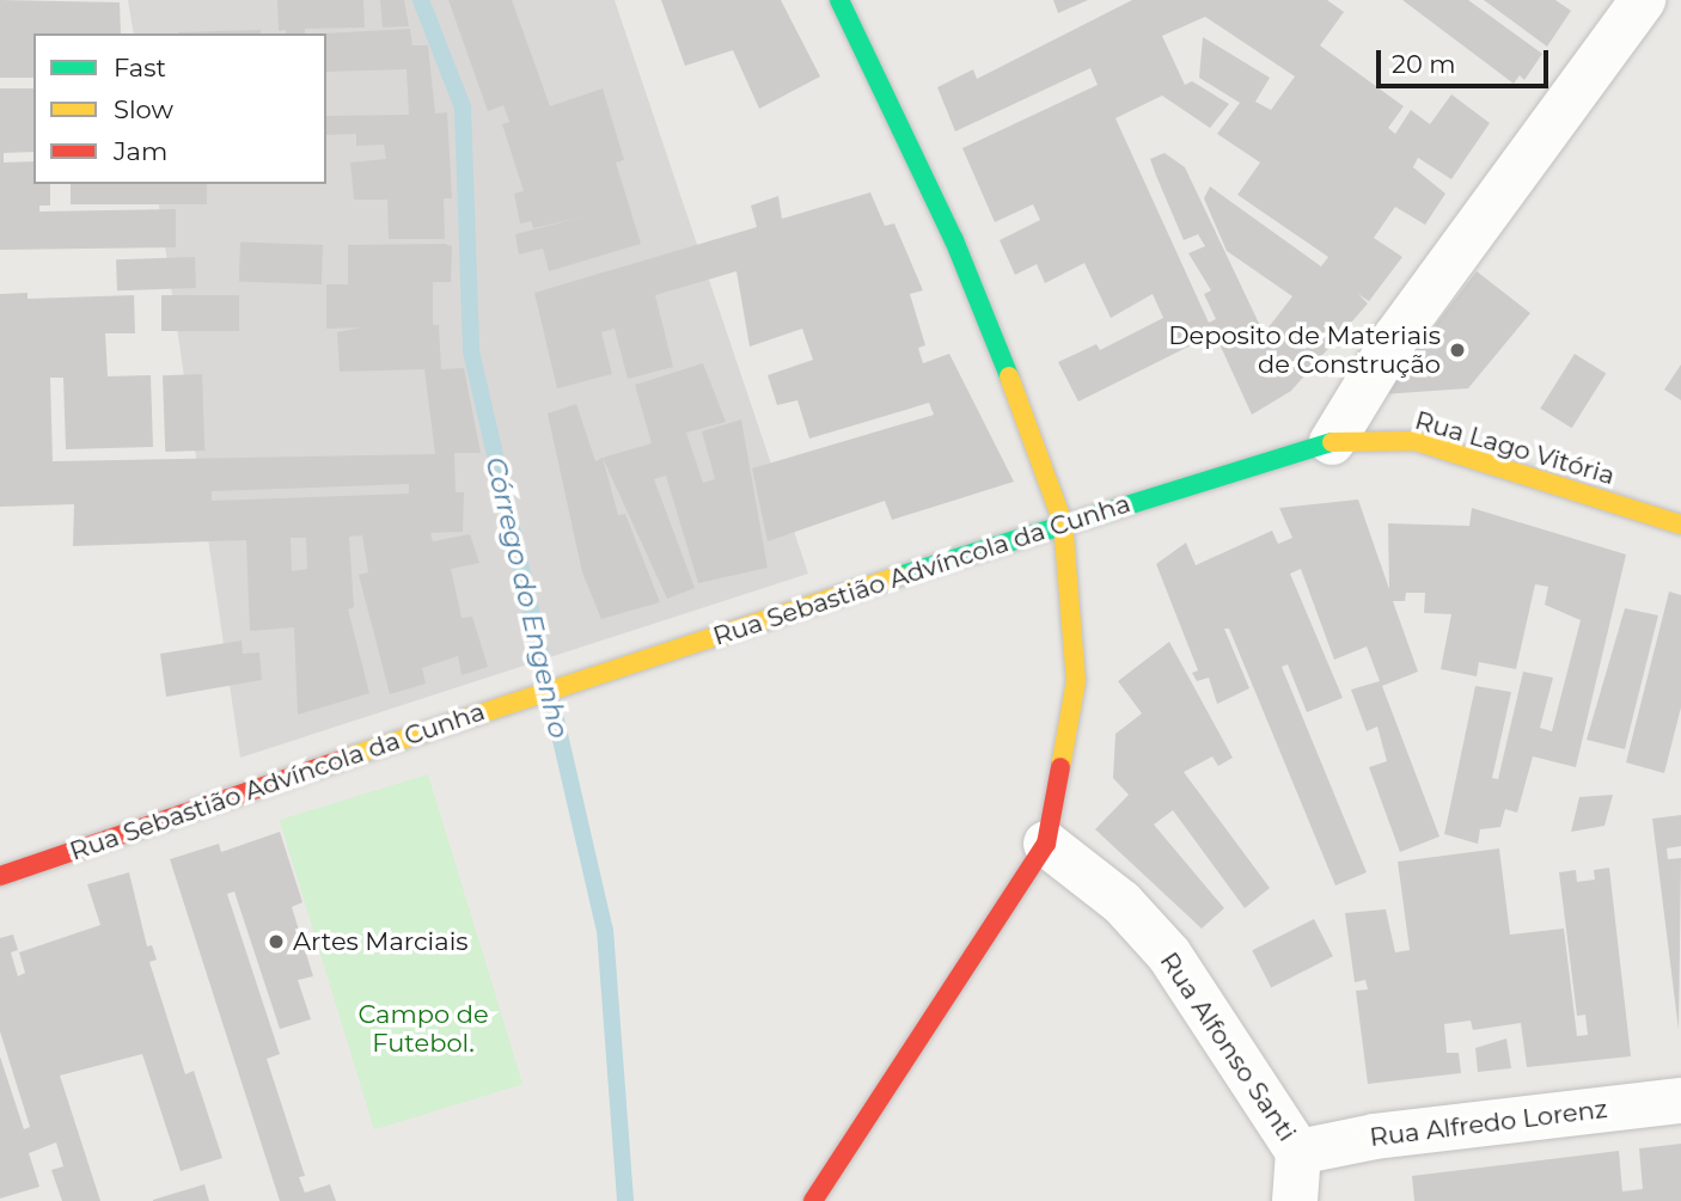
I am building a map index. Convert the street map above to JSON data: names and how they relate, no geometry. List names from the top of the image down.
{
  "streets": {
    "street": [
      "Rua Lago Vitória",
      "Rua Sebastião Advíncola da Cunha",
      "Rua Alfonso Santi",
      "Rua Alfredo Lorenz"
    ]
  },
  "crossings": [
    ["Rua Lago Vitória", "Rua Sebastião Advíncola da Cunha"],
    ["Rua Alfonso Santi", "Rua Alfredo Lorenz"]
  ],
  "water": ["Córrego do Engenho"],
  "parks": ["Campo de Futebol."],
  "places": ["Deposito de Materiais de Construção", "Artes Marciais"],
  "legend": ["Fast", "Slow", "Jam"],
  "scale_bar": "20 m"
}
